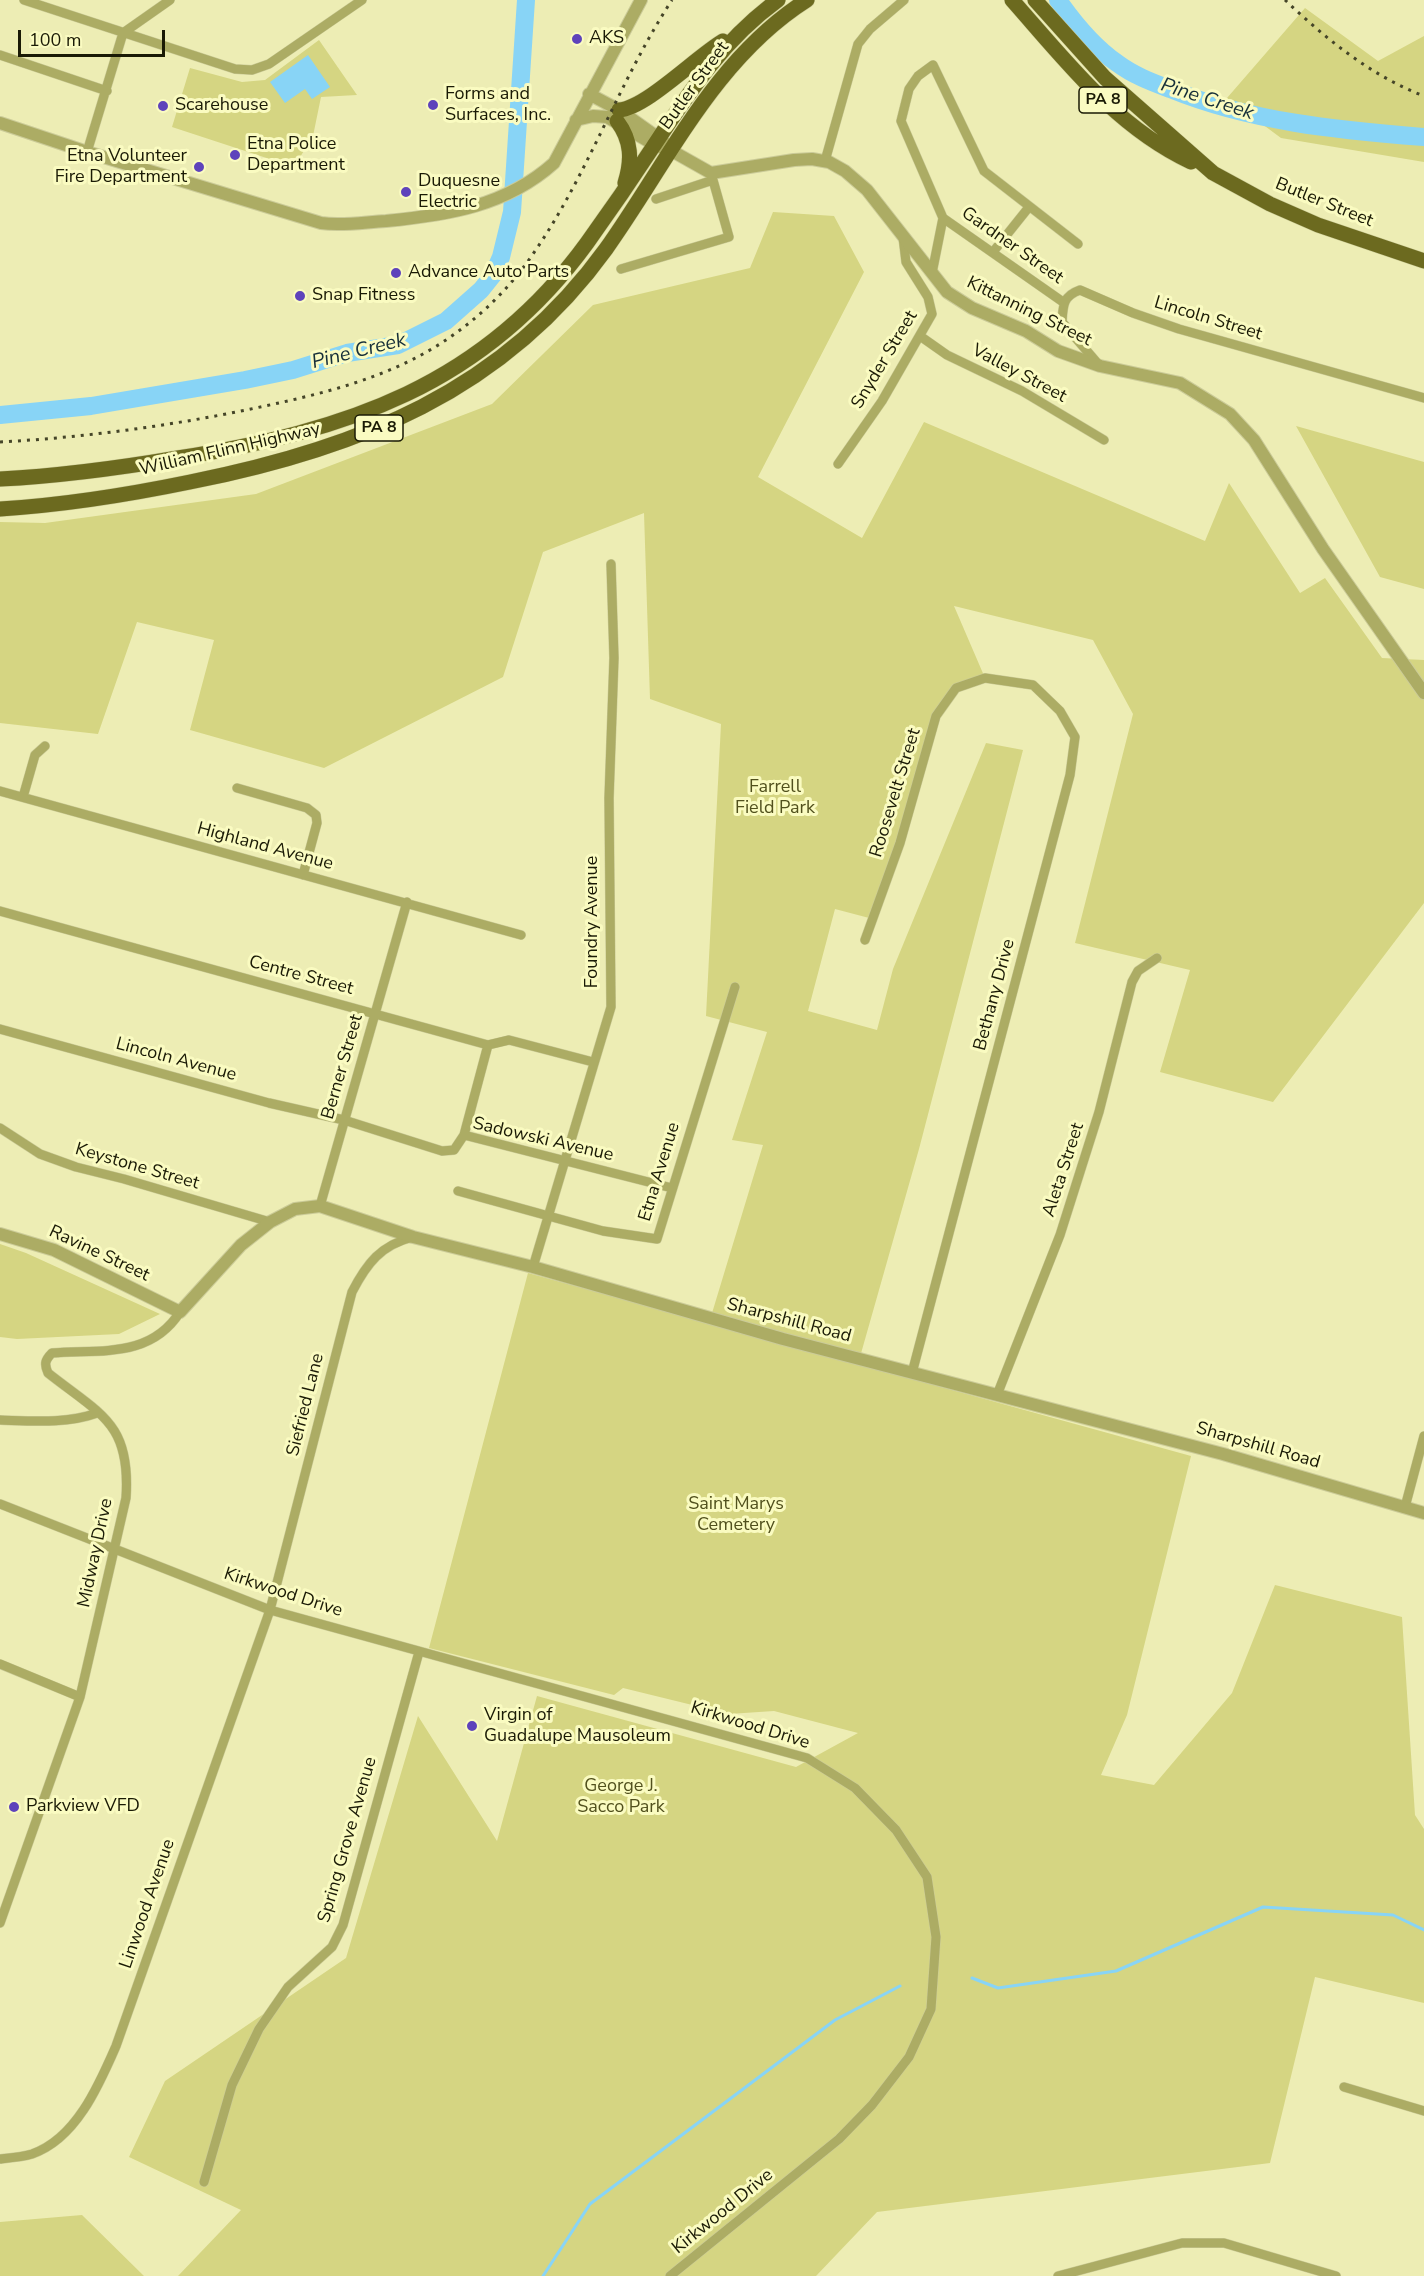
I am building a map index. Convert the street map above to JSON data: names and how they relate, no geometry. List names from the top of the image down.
{
  "streets": {
    "highway": ["Butler Street", "PA 8", "William Flinn Highway"],
    "street": [
      "Gardner Street",
      "Kittanning Street",
      "Lincoln Street",
      "Snyder Street",
      "Valley Street",
      "Roosevelt Street",
      "Highland Avenue",
      "Foundry Avenue",
      "Centre Street",
      "Bethany Drive",
      "Lincoln Avenue",
      "Berner Street",
      "Sadowski Avenue",
      "Keystone Street",
      "Aleta Street",
      "Etna Avenue",
      "Ravine Street",
      "Sharpshill Road",
      "Siefried Lane",
      "Midway Drive",
      "Kirkwood Drive",
      "Spring Grove Avenue",
      "Linwood Avenue"
    ]
  },
  "crossings": [
    ["Butler Street", "William Flinn Highway"],
    ["Gardner Street", "Lincoln Street"],
    ["Kittanning Street", "Snyder Street"],
    ["Snyder Street", "Valley Street"],
    ["Roosevelt Street", "Bethany Drive"],
    ["Highland Avenue", "Berner Street"],
    ["Foundry Avenue", "Centre Street"],
    ["Foundry Avenue", "Sadowski Avenue"],
    ["Foundry Avenue", "Etna Avenue"],
    ["Foundry Avenue", "Sharpshill Road"],
    ["Centre Street", "Berner Street"],
    ["Bethany Drive", "Sharpshill Road"],
    ["Lincoln Avenue", "Berner Street"],
    ["Lincoln Avenue", "Sadowski Avenue"],
    ["Berner Street", "Sadowski Avenue"],
    ["Berner Street", "Sharpshill Road"],
    ["Sadowski Avenue", "Etna Avenue"],
    ["Keystone Street", "Sharpshill Road"],
    ["Aleta Street", "Sharpshill Road"],
    ["Ravine Street", "Sharpshill Road"],
    ["Ravine Street", "Midway Drive"],
    ["Sharpshill Road", "Siefried Lane"],
    ["Sharpshill Road", "Midway Drive"],
    ["Siefried Lane", "Kirkwood Drive"],
    ["Siefried Lane", "Linwood Avenue"],
    ["Midway Drive", "Kirkwood Drive"],
    ["Kirkwood Drive", "Spring Grove Avenue"],
    ["Kirkwood Drive", "Linwood Avenue"]
  ],
  "water": ["Pine Creek"],
  "parks": ["Farrell Field Park", "Saint Marys Cemetery", "George J. Sacco Park"],
  "places": [
    "AKS",
    "Forms and Surfaces, Inc.",
    "Scarehouse",
    "Etna Police Department",
    "Etna Volunteer Fire Department",
    "Duquesne Electric",
    "Advance Auto Parts",
    "Snap Fitness",
    "Virgin of Guadalupe Mausoleum",
    "Parkview VFD"
  ],
  "scale_bar": "100 m"
}
